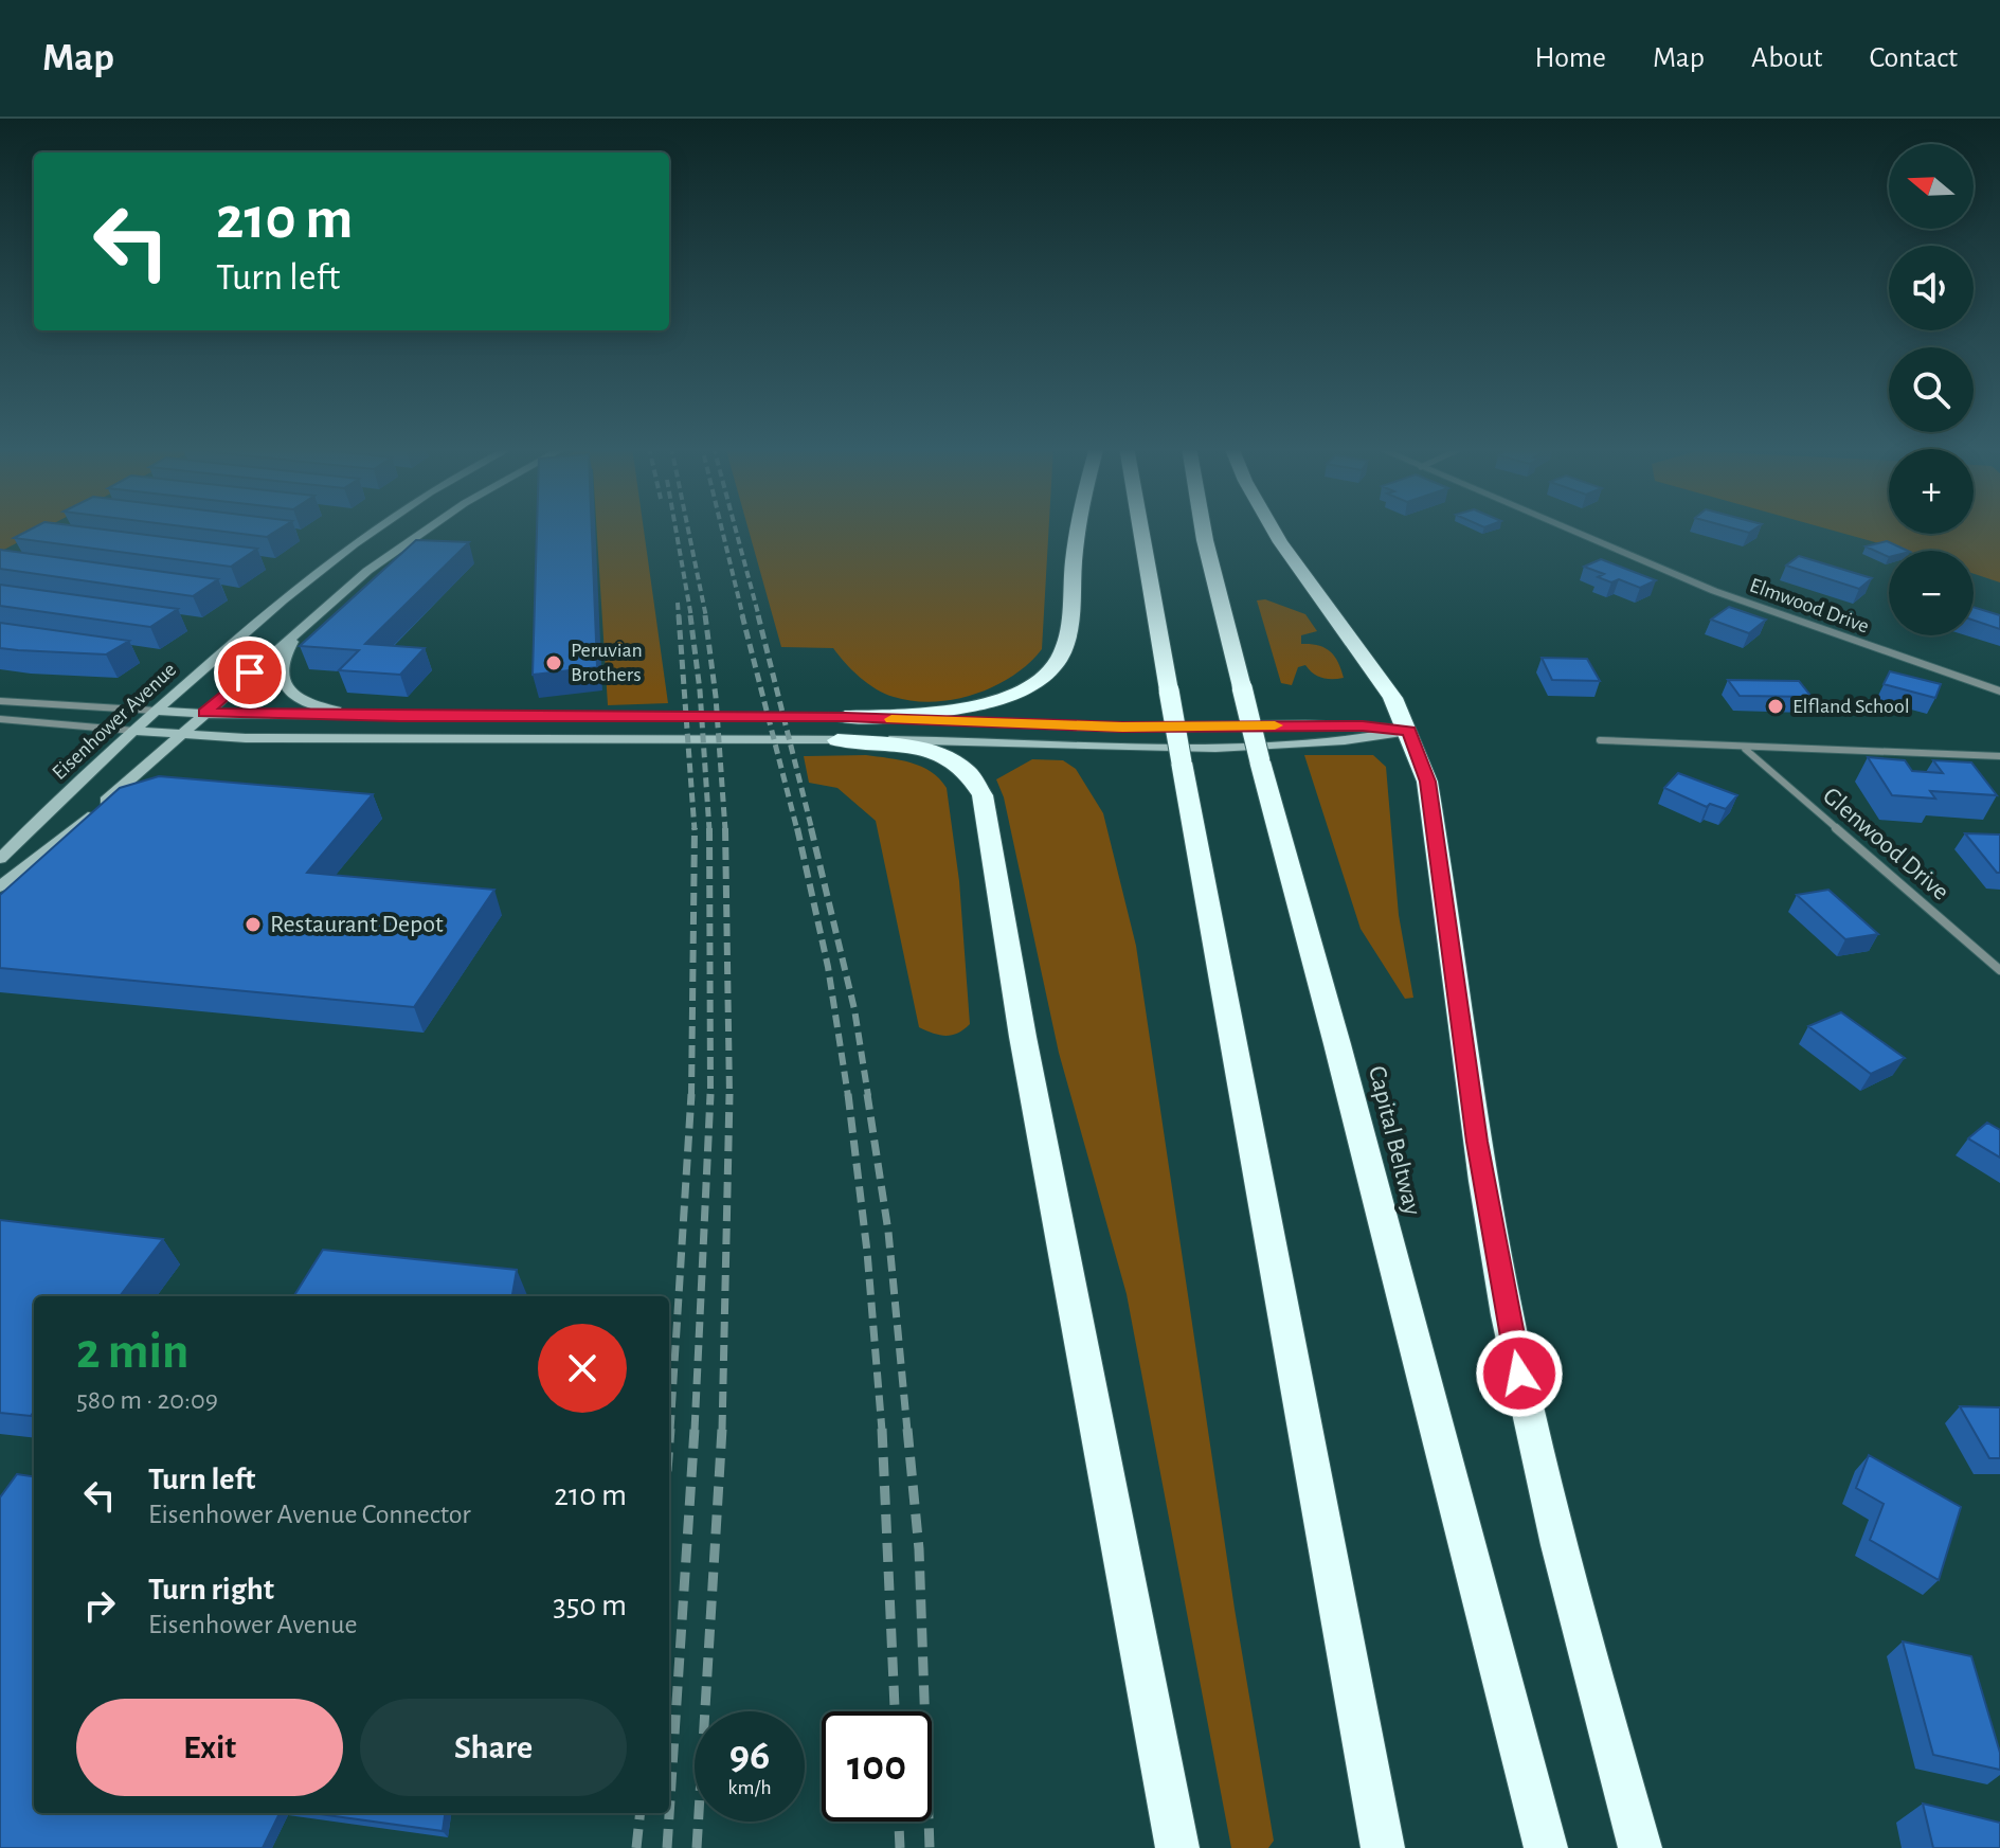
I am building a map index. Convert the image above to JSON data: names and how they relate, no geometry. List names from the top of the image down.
{
  "streets": {
    "highway": ["Capital Beltway"],
    "main road": ["Eisenhower Avenue"],
    "street": ["Elmwood Drive", "Glenwood Drive"]
  },
  "places": ["Peruvian Brothers", "Elfland School", "Restaurant Depot"],
  "north": "left",
  "page": {
    "header": "Map",
    "nav": [
      "Home",
      "Map",
      "About",
      "Contact"
    ],
    "map_buttons": ["+", "−"],
    "turn": ["210 m", "Turn left"],
    "heading": ["2 min", "580 m · 20:09"],
    "list": [
      {
        "name": "Turn left",
        "note": "Eisenhower Avenue Connector",
        "value": "210 m"
      },
      {
        "name": "Turn right",
        "note": "Eisenhower Avenue",
        "value": "350 m"
      }
    ],
    "buttons": ["Exit", "Share"],
    "speed": "96 km/h",
    "limit": "100"
  }
}
